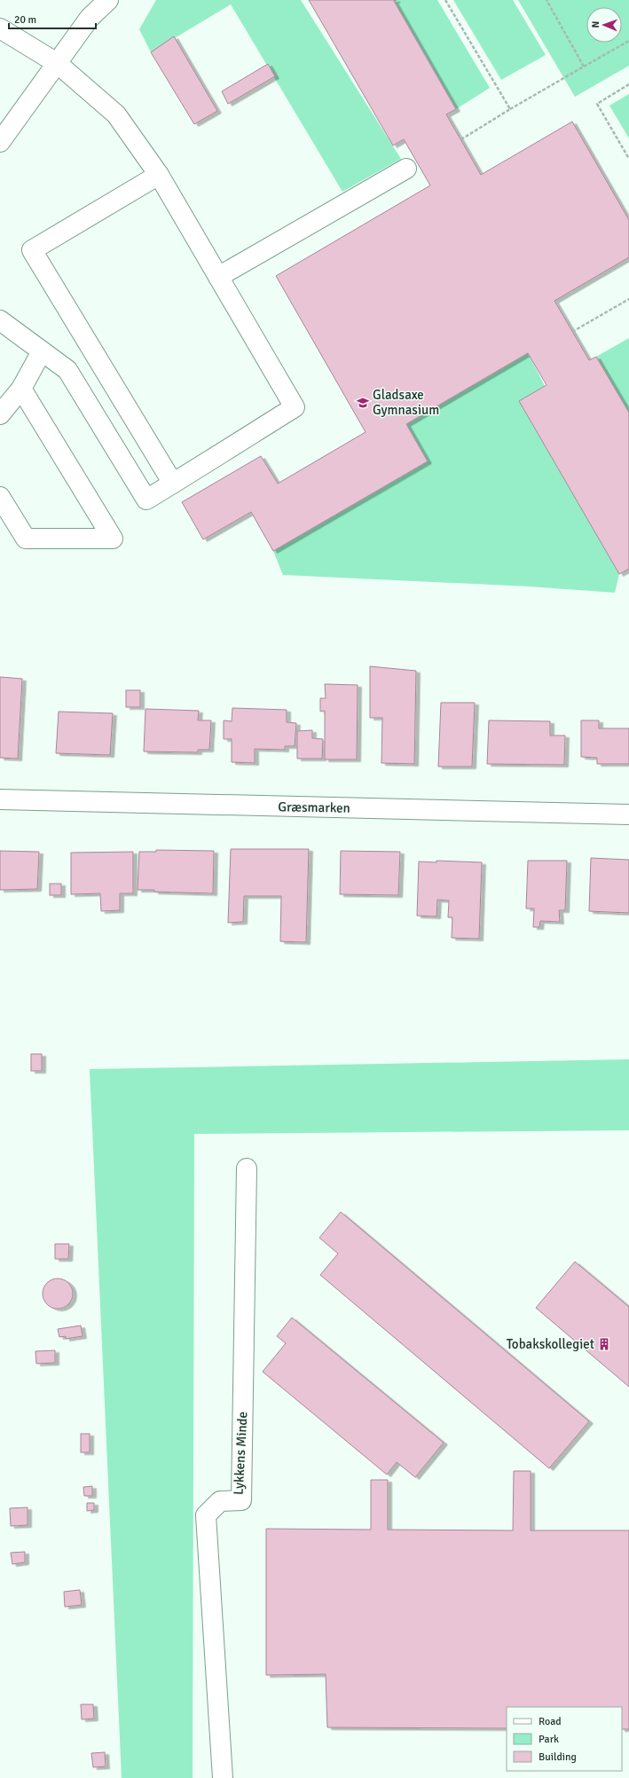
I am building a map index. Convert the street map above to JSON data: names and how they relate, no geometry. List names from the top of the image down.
{
  "streets": {
    "street": ["Græsmarken", "Lykkens Minde"]
  },
  "places": {
    "school or university": ["Gladsaxe Gymnasium"],
    "building": ["Tobakskollegiet"]
  },
  "legend": ["Road", "Park", "Building"],
  "scale_bar": "20 m",
  "north": "left"
}
